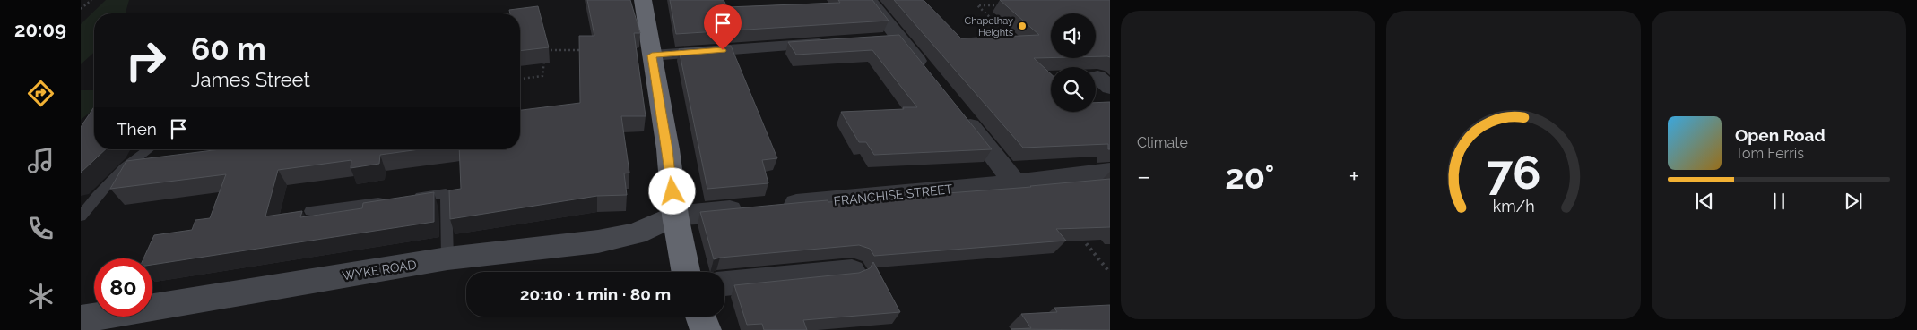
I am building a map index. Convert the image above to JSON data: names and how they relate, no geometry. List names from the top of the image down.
{
  "streets": {
    "main road": ["WYKE ROAD"],
    "street": ["FRANCHISE STREET"]
  },
  "crossings": [
    ["FRANCHISE STREET", "WYKE ROAD"]
  ],
  "places": ["Chapelhay Heights"],
  "page": {
    "tabs": "20:09",
    "tile": "Climate",
    "turn": ["60 m", "James Street"],
    "then": "Then",
    "song": ["Open Road", "Tom Ferris"],
    "heat": ["−", "20°", "+"],
    "limit": "80",
    "trip": "20:10 · 1 min · 80 m",
    "gauge": ["76", "km/h"]
  }
}
